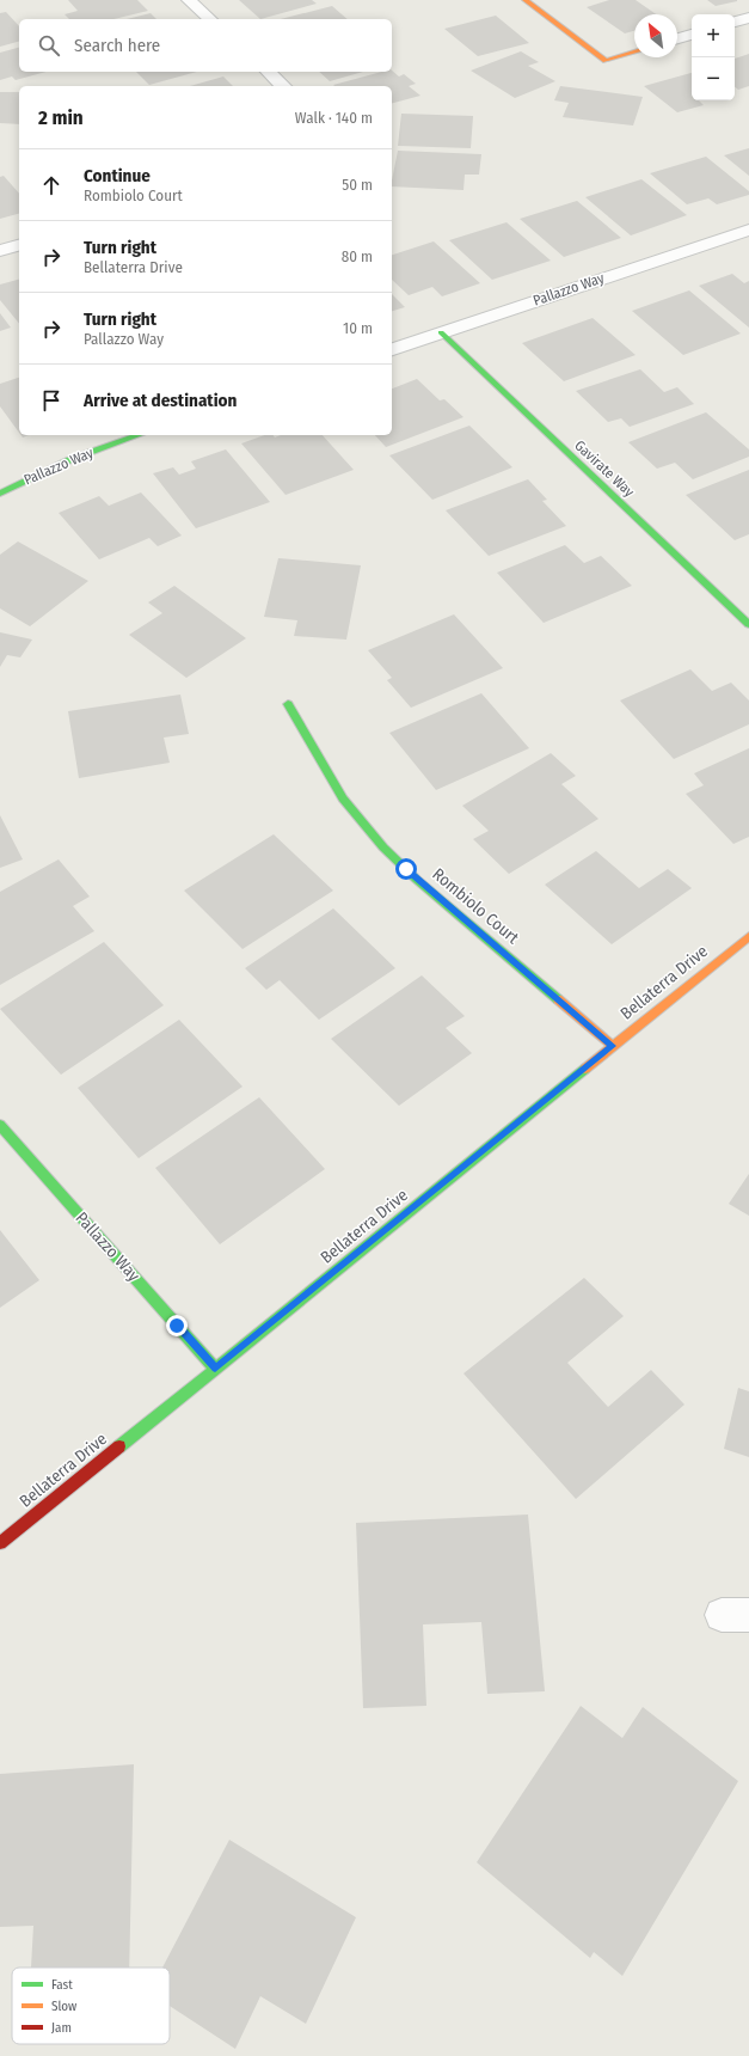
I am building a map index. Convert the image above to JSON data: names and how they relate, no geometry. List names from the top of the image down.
{
  "streets": {
    "street": [
      "Pallazzo Way",
      "Gavirate Way",
      "Rombiolo Court",
      "Bellaterra Drive"
    ]
  },
  "crossings": [
    ["Pallazzo Way", "Gavirate Way"],
    ["Pallazzo Way", "Bellaterra Drive"],
    ["Rombiolo Court", "Bellaterra Drive"]
  ],
  "legend": ["Fast", "Slow", "Jam"],
  "north": "top left",
  "page": {
    "map_buttons": ["+", "−"],
    "search": "Search here",
    "heading": ["2 min", "Walk · 140 m"],
    "list": [
      ["Continue", "Rombiolo Court", "50 m"],
      ["Turn right", "Bellaterra Drive", "80 m"],
      ["Turn right", "Pallazzo Way", "10 m"],
      "Arrive at destination"
    ]
  }
}
